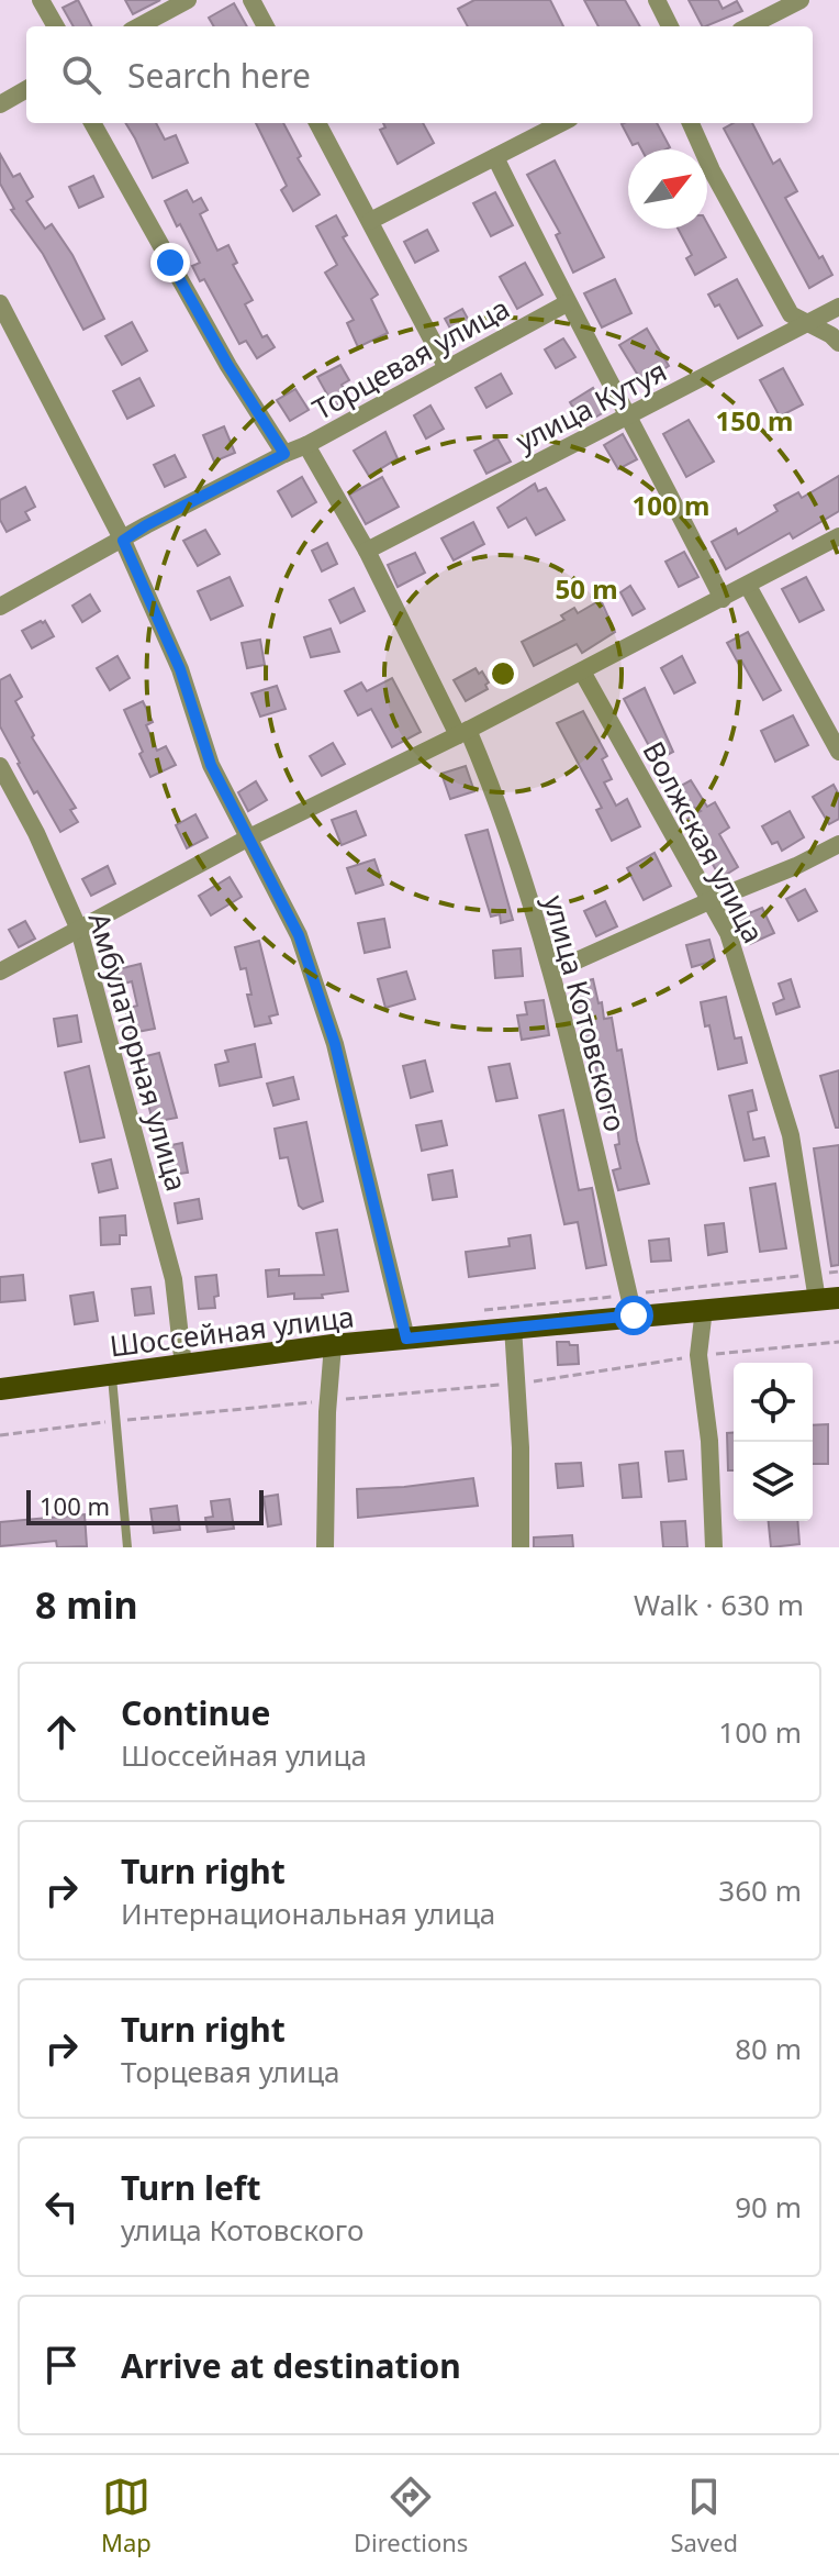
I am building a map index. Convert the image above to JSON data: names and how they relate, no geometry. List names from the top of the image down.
{
  "streets": {
    "main road": ["Шоссейная улица"],
    "street": [
      "Торцевая улица",
      "улица Кутуя",
      "Волжская улица",
      "улица Котовского",
      "Амбулаторная улица"
    ]
  },
  "crossings": [
    ["Торцевая улица", "улица Котовского"],
    ["улица Кутуя", "улица Котовского"],
    ["Волжская улица", "Шоссейная улица"],
    ["улица Котовского", "Шоссейная улица"],
    ["Амбулаторная улица", "Шоссейная улица"]
  ],
  "scale_bar": "100 m",
  "north": "top right",
  "page": {
    "search": "Search here",
    "scale": "100 m",
    "heading": ["8 min", "Walk · 630 m"],
    "list": [
      ["Continue", "Шоссейная улица", "100 m"],
      ["Turn right", "Интернациональная улица", "360 m"],
      ["Turn right", "Торцевая улица", "80 m"],
      ["Turn left", "улица Котовского", "90 m"],
      "Arrive at destination"
    ],
    "nav": ["Map", "Directions", "Saved"]
  },
  "rings": ["150 m", "100 m", "50 m"]
}
